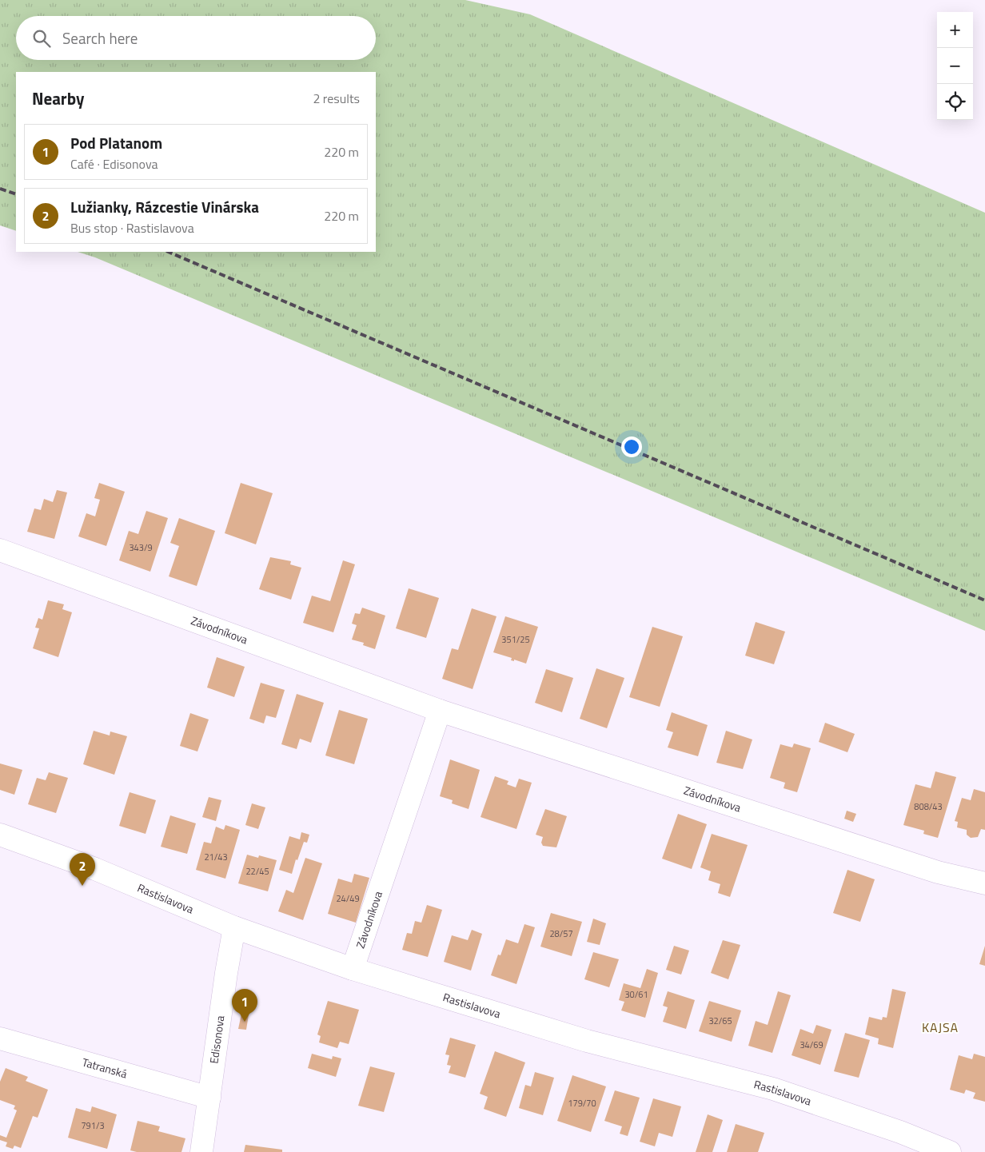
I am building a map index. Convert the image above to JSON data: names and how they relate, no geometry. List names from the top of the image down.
{
  "streets": {
    "street": [
      "Závodníkova",
      "Rastislavova",
      "Edisonova",
      "Tatranská"
    ]
  },
  "crossings": [
    ["Závodníkova", "Rastislavova"],
    ["Rastislavova", "Edisonova"],
    ["Edisonova", "Tatranská"]
  ],
  "districts": ["KAJSA"],
  "house_numbers": [
    "343/9",
    "351/25",
    "808/43",
    "21/43",
    "22/45",
    "24/49",
    "28/57",
    "30/61",
    "32/65",
    "34/69",
    "179/70",
    "791/3"
  ],
  "page": {
    "map_buttons": ["+", "−"],
    "search": "Search here",
    "heading": ["Nearby", "2 results"],
    "list": [
      {
        "mark": "1",
        "name": "Pod Platanom",
        "note": "Café · Edisonova",
        "value": "220 m"
      },
      {
        "mark": "2",
        "name": "Lužianky, Rázcestie Vinárska",
        "note": "Bus stop · Rastislavova",
        "value": "220 m"
      }
    ],
    "pins": ["2", "1"]
  }
}
